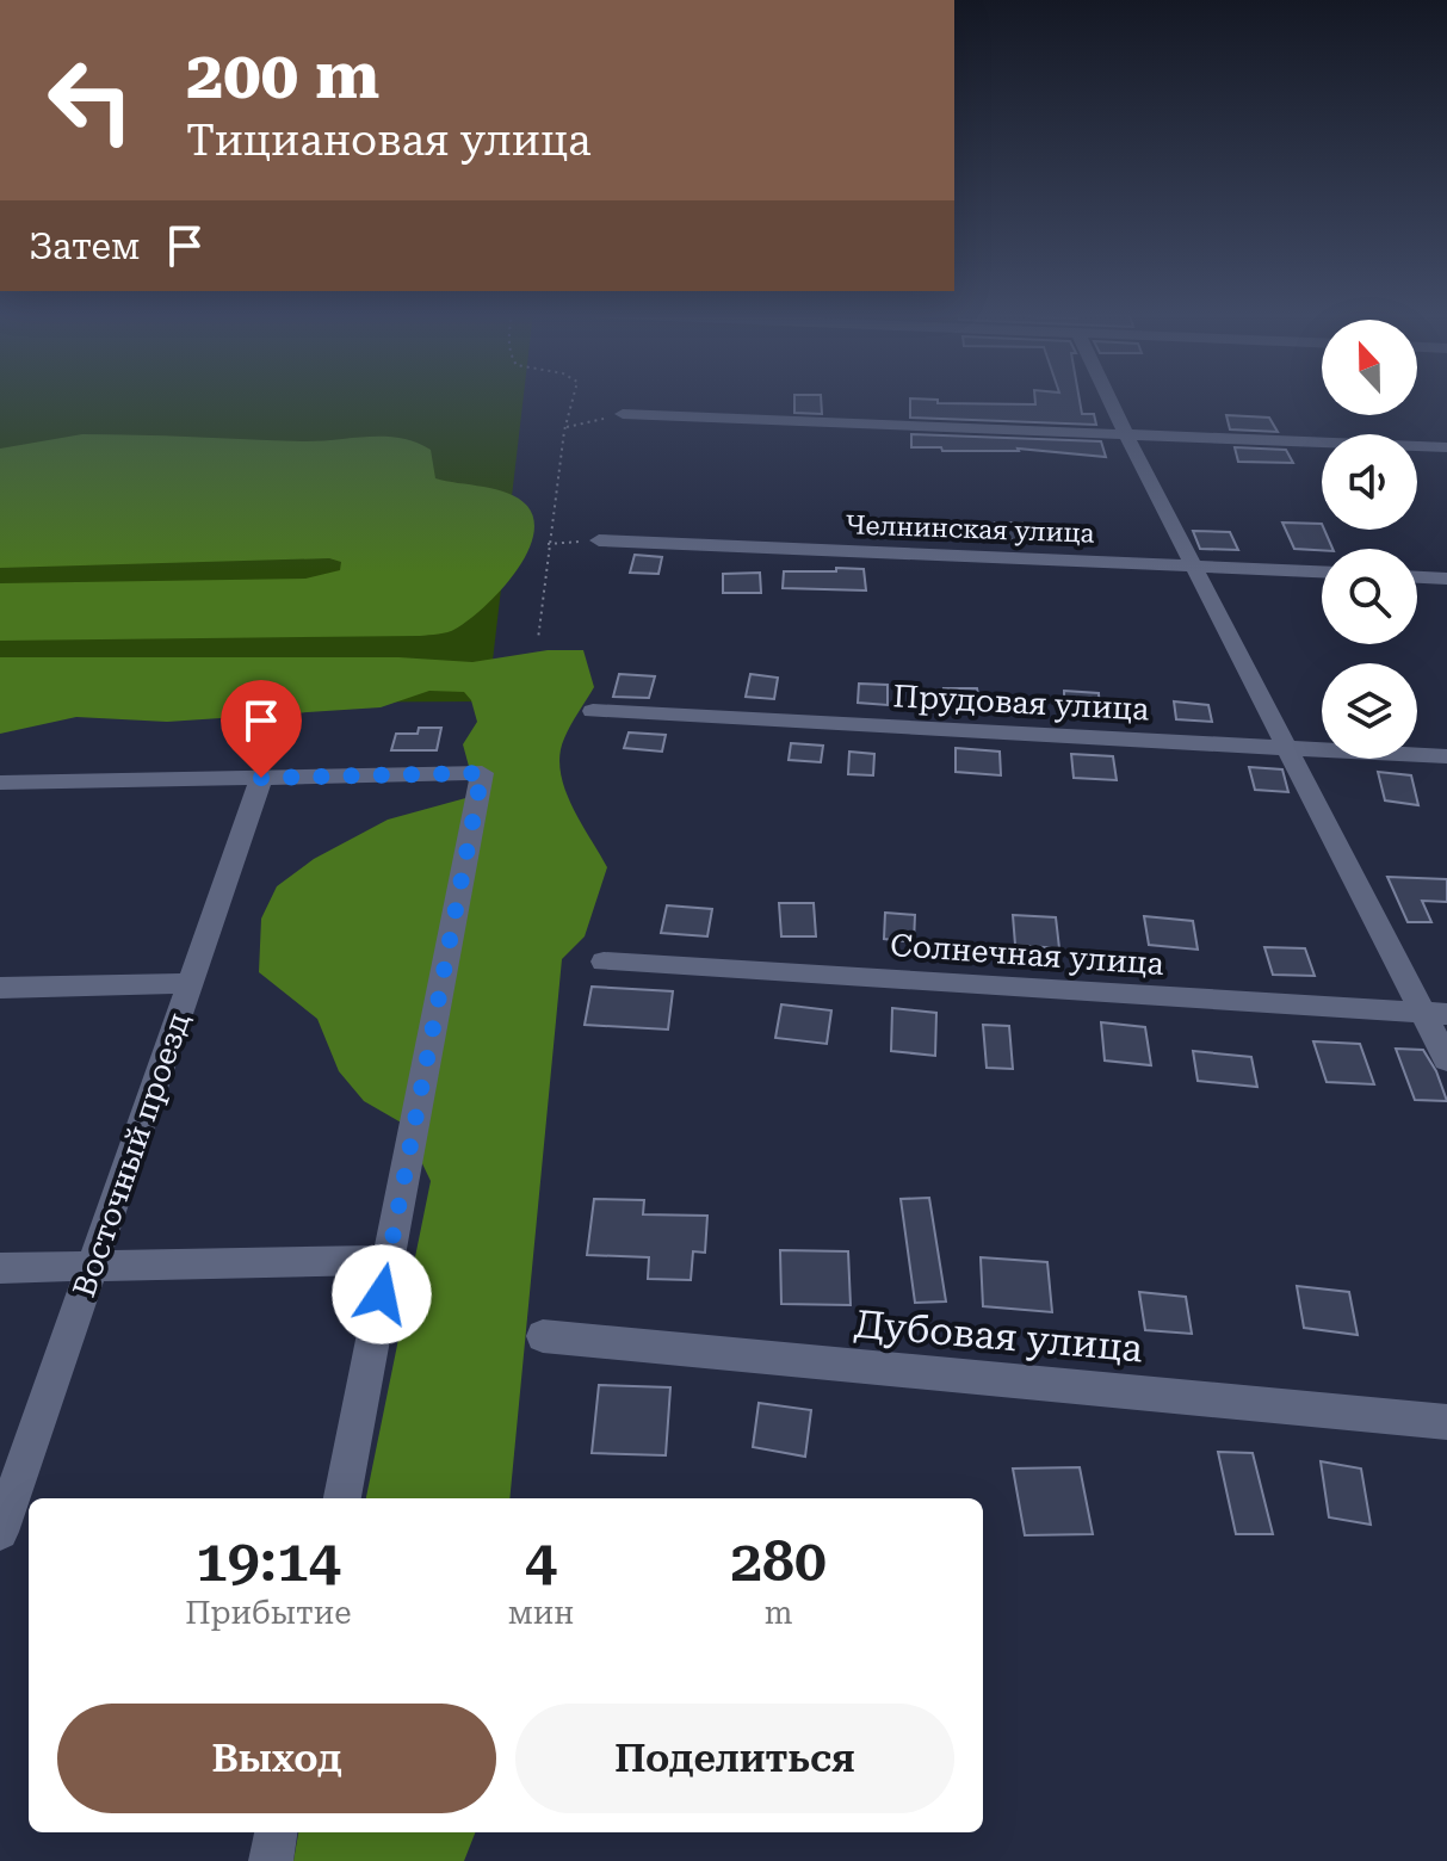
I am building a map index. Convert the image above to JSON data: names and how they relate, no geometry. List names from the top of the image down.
{
  "streets": {
    "street": [
      "Челнинская улица",
      "Прудовая улица",
      "Солнечная улица",
      "Восточный проезд",
      "Дубовая улица"
    ]
  },
  "north": "top",
  "page": {
    "turn": ["200 m", "Тициановая улица"],
    "then": "Затем",
    "eta": [
      "19:14",
      "Прибытие",
      "4",
      "мин",
      "280",
      "m"
    ],
    "buttons": ["Выход", "Поделиться"]
  }
}
